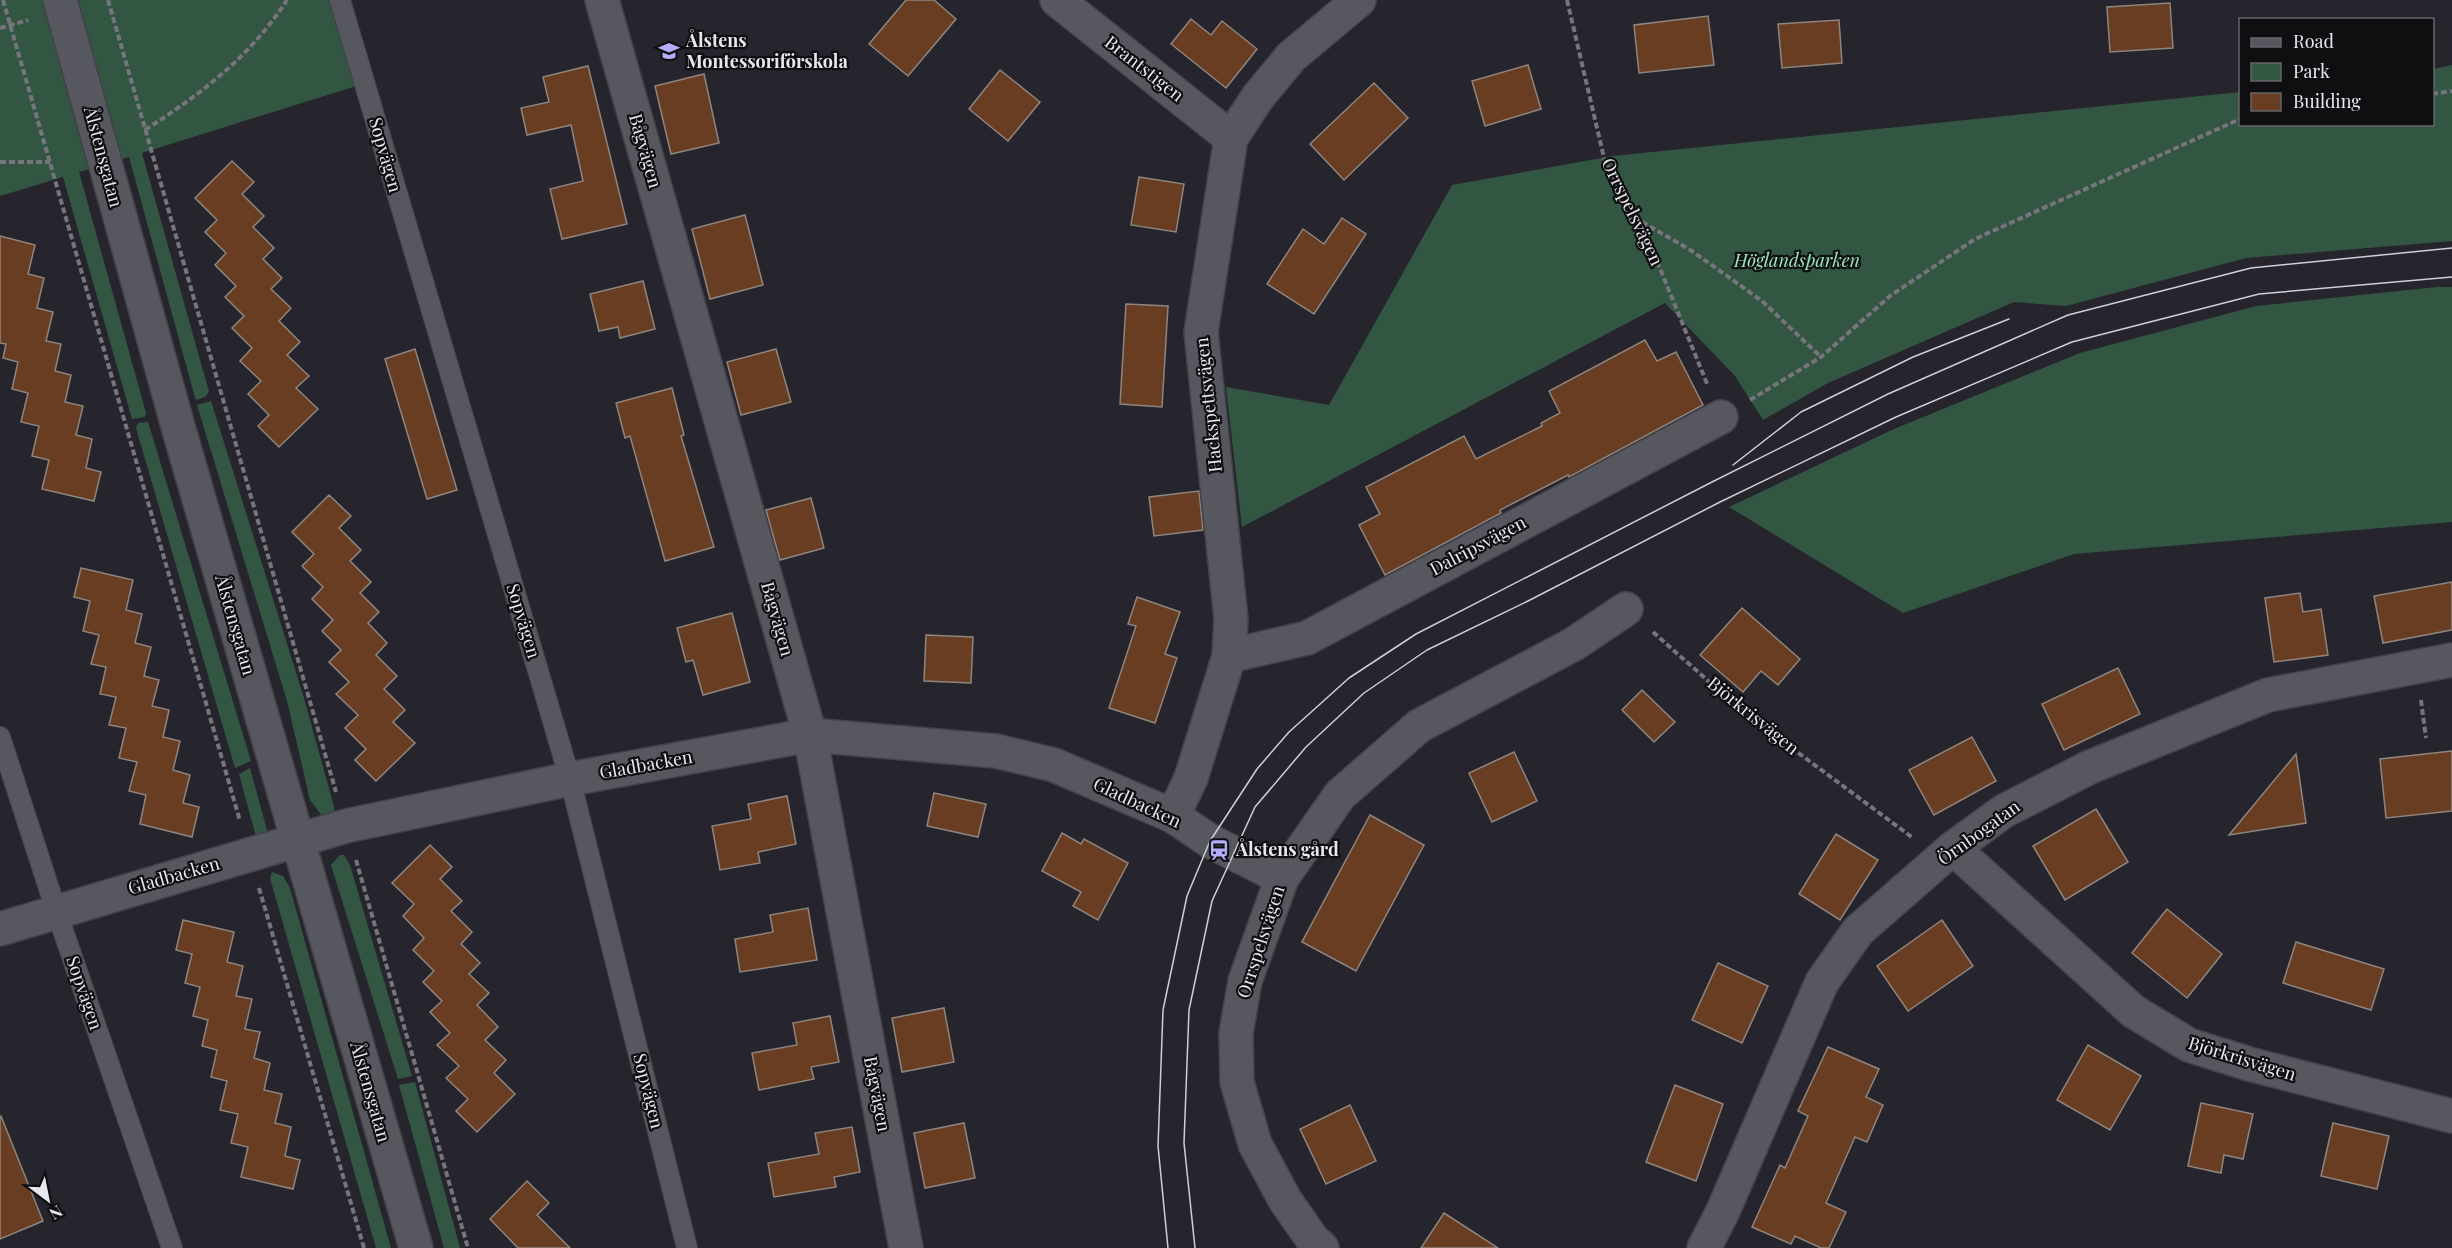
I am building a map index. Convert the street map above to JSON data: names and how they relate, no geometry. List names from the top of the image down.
{
  "streets": {
    "street": [
      "Brantstigen",
      "Bågvägen",
      "Ålstensgatan",
      "Orrspelsvägen",
      "Hackspettsvägen",
      "Dalripsvägen",
      "Björkrisvägen",
      "Gladbacken",
      "Örnbogatan"
    ],
    "lane": ["Sopvägen"]
  },
  "crossings": [
    ["Brantstigen", "Hackspettsvägen"],
    ["Bågvägen", "Gladbacken"],
    ["Sopvägen", "Gladbacken"],
    ["Ålstensgatan", "Gladbacken"],
    ["Orrspelsvägen", "Dalripsvägen"],
    ["Orrspelsvägen", "Björkrisvägen"],
    ["Orrspelsvägen", "Gladbacken"],
    ["Hackspettsvägen", "Dalripsvägen"],
    ["Hackspettsvägen", "Gladbacken"],
    ["Björkrisvägen", "Örnbogatan"]
  ],
  "parks": ["Höglandsparken"],
  "places": {
    "school or university": ["Ålstens Montessoriförskola"],
    "station": ["Ålstens gård"]
  },
  "legend": ["Road", "Park", "Building"],
  "north": "bottom right"
}
